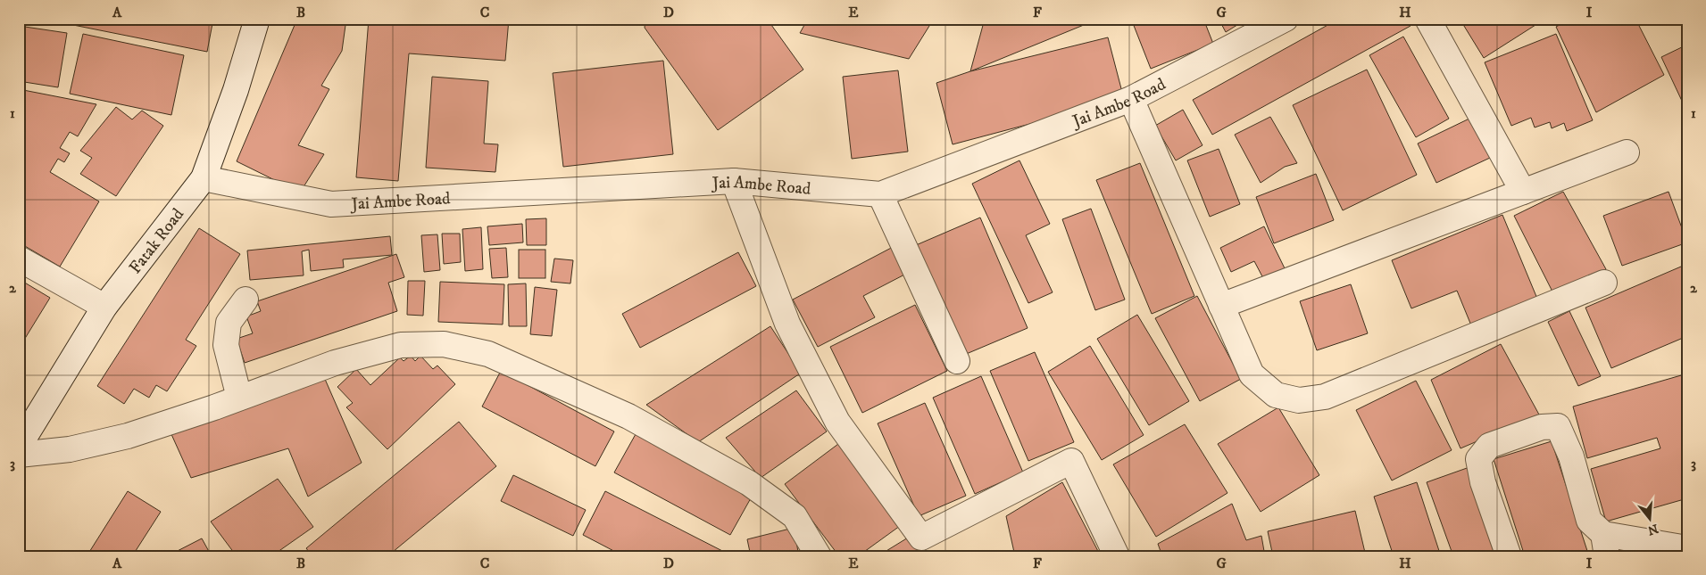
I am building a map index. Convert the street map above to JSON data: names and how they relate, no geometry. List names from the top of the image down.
{
  "streets": {
    "street": ["Jai Ambe Road", "Fatak Road"]
  },
  "crossings": [
    ["Jai Ambe Road", "Fatak Road"]
  ],
  "north": "bottom",
  "grid": {
    "columns": [
      "A",
      "B",
      "C",
      "D",
      "E",
      "F",
      "G",
      "H",
      "I"
    ],
    "rows": ["1", "2", "3"]
  }
}
